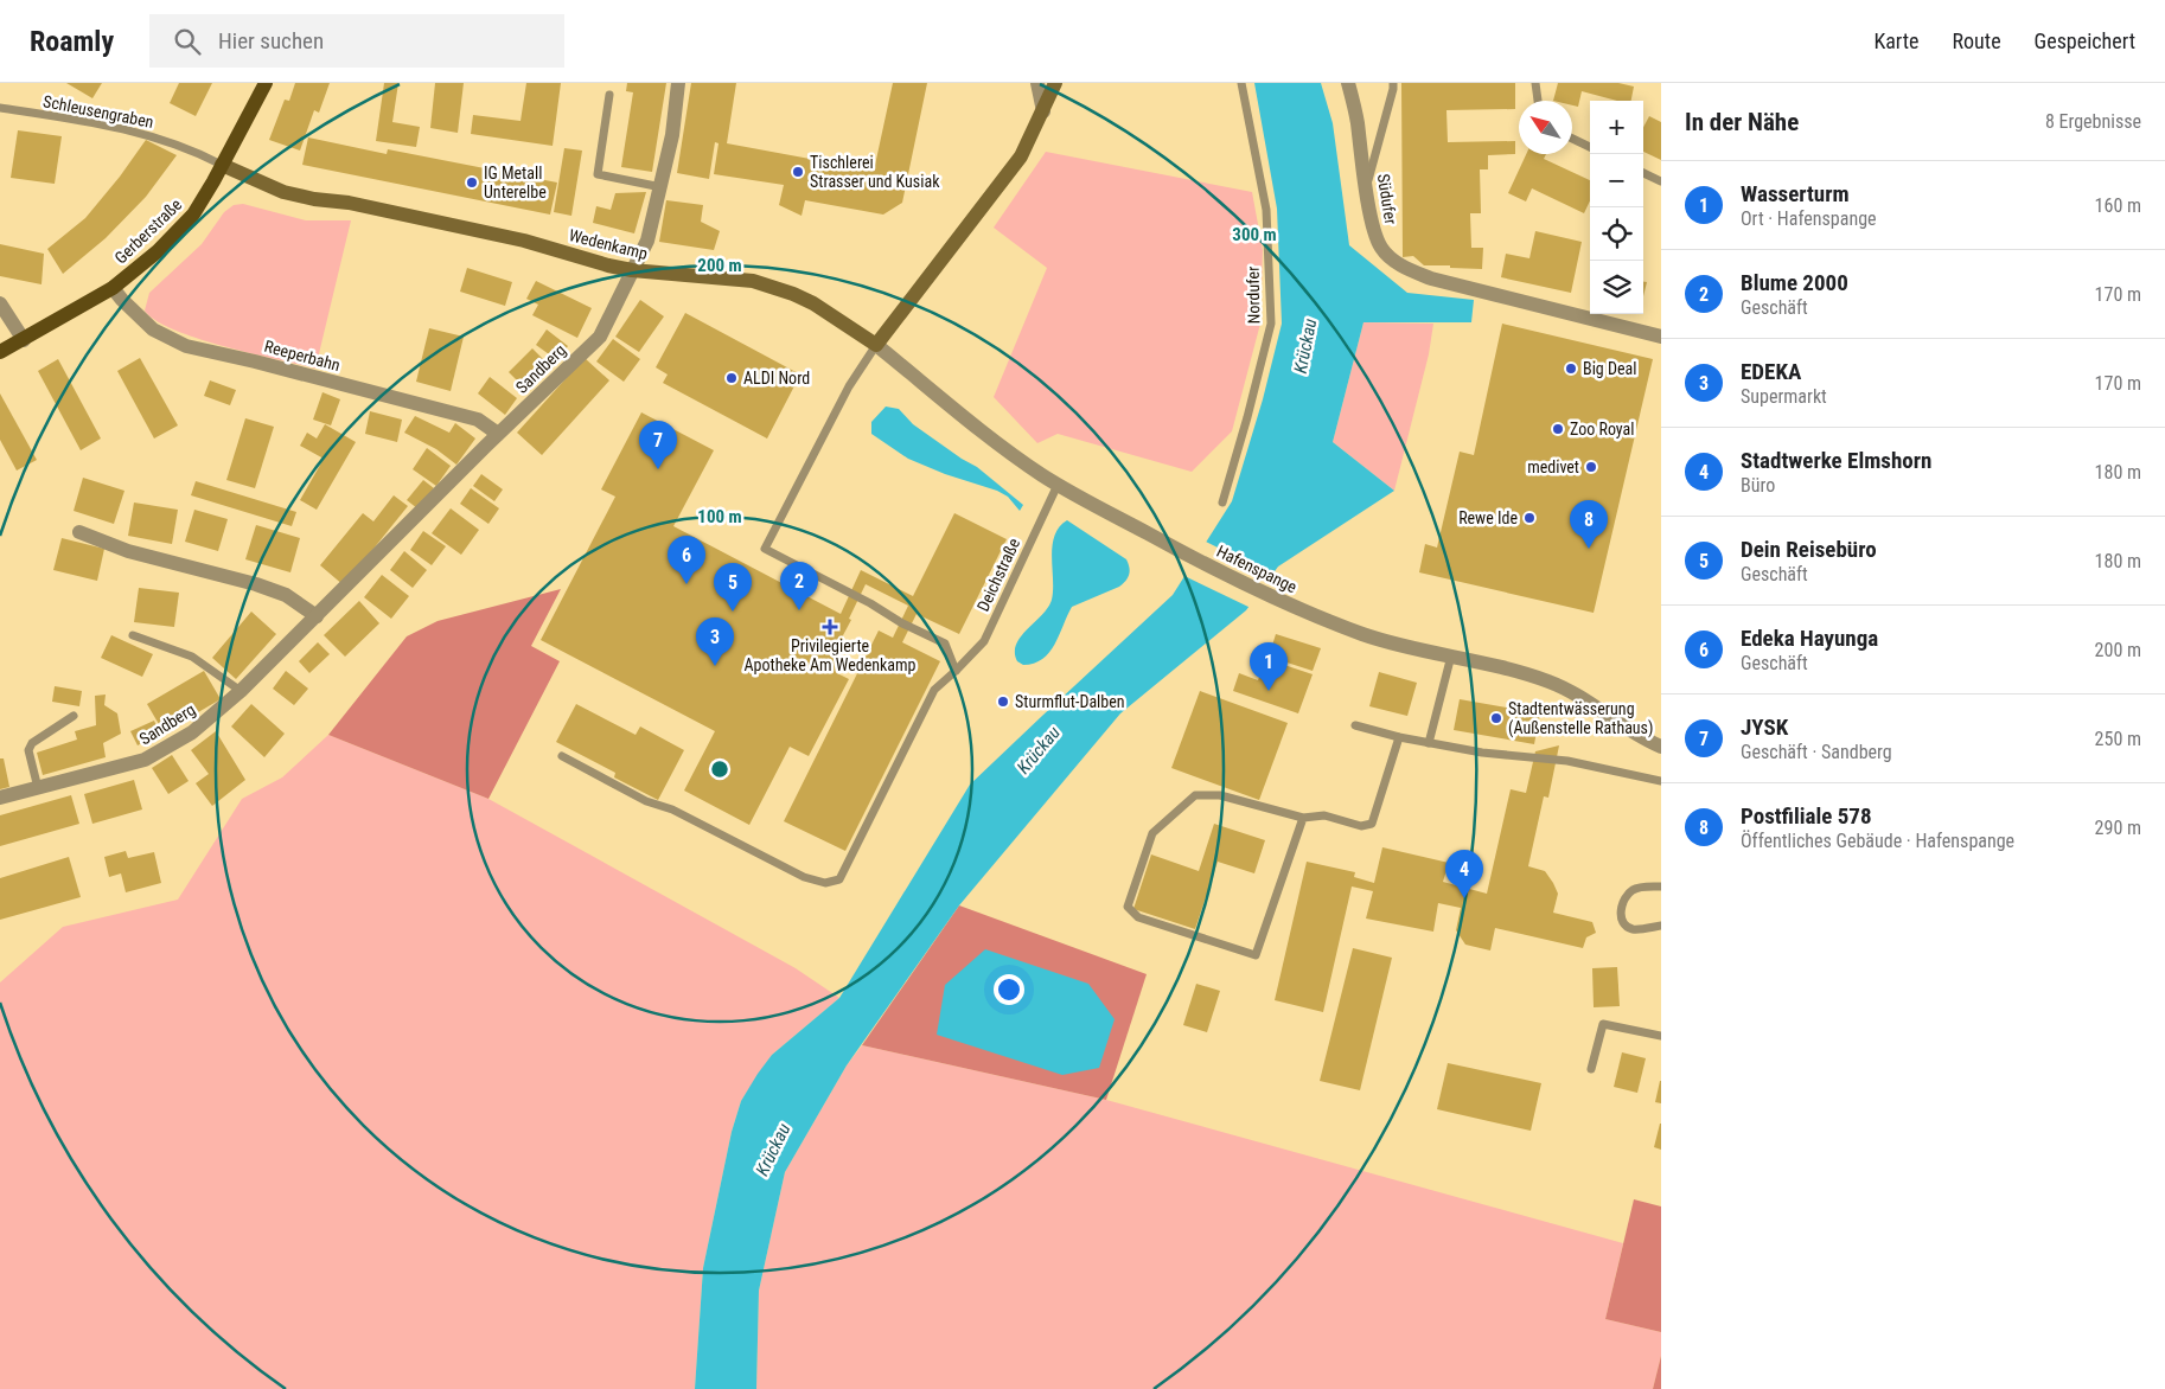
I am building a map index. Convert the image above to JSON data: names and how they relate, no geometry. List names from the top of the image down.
{
  "streets": {
    "main road": ["Gerberstraße", "Wedenkamp"],
    "street": [
      "Südufer",
      "Reeperbahn",
      "Sandberg",
      "Hafenspange"
    ],
    "lane": ["Schleusengraben", "Nordufer", "Deichstraße"]
  },
  "crossings": [
    ["Schleusengraben", "Gerberstraße"],
    ["Schleusengraben", "Wedenkamp"],
    ["Gerberstraße", "Wedenkamp"],
    ["Gerberstraße", "Reeperbahn"],
    ["Wedenkamp", "Sandberg"],
    ["Wedenkamp", "Hafenspange"],
    ["Reeperbahn", "Sandberg"],
    ["Hafenspange", "Deichstraße"]
  ],
  "water": ["Krückau"],
  "places": {
    "other": [
      "Tischlerei Strasser und Kusiak",
      "IG Metall Unterelbe",
      "Big Deal",
      "ALDI Nord",
      "Zoo Royal",
      "medivet",
      "Rewe Ide",
      "Sturmflut-Dalben",
      "Stadtentwässerung (Außenstelle Rathaus)"
    ],
    "health": ["Privilegierte Apotheke Am Wedenkamp"]
  },
  "north": "top left",
  "page": {
    "header": "Roamly",
    "search": "Hier suchen",
    "nav": ["Karte", "Route", "Gespeichert"],
    "heading": ["In der Nähe", "8 Ergebnisse"],
    "map_buttons": ["+", "−"],
    "list": [
      {
        "mark": "1",
        "name": "Wasserturm",
        "note": "Ort · Hafenspange",
        "value": "160 m"
      },
      {
        "mark": "2",
        "name": "Blume 2000",
        "note": "Geschäft",
        "value": "170 m"
      },
      {
        "mark": "3",
        "name": "EDEKA",
        "note": "Supermarkt",
        "value": "170 m"
      },
      {
        "mark": "4",
        "name": "Stadtwerke Elmshorn",
        "note": "Büro",
        "value": "180 m"
      },
      {
        "mark": "5",
        "name": "Dein Reisebüro",
        "note": "Geschäft",
        "value": "180 m"
      },
      {
        "mark": "6",
        "name": "Edeka Hayunga",
        "note": "Geschäft",
        "value": "200 m"
      },
      {
        "mark": "7",
        "name": "JYSK",
        "note": "Geschäft · Sandberg",
        "value": "250 m"
      },
      {
        "mark": "8",
        "name": "Postfiliale 578",
        "note": "Öffentliches Gebäude · Hafenspange",
        "value": "290 m"
      }
    ],
    "pins": [
      "7",
      "8",
      "6",
      "2",
      "5",
      "3",
      "1",
      "4"
    ]
  },
  "rings": ["300 m", "200 m", "100 m"]
}
